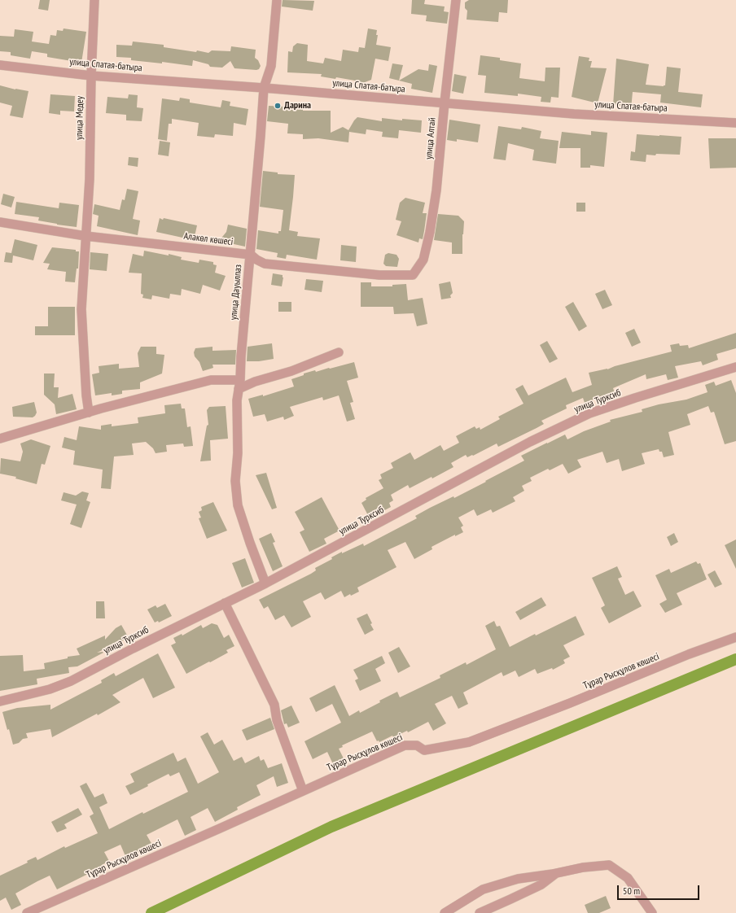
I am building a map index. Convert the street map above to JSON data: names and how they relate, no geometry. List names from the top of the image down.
{
  "streets": {
    "street": [
      "улица Спатая-батыра",
      "улица Медеу",
      "улица Алтай",
      "Алакөл көшесі",
      "улица Дауылпаз",
      "улица Турксиб",
      "Тұрар Рысқұлов көшесі"
    ]
  },
  "crossings": [
    ["улица Спатая-батыра", "улица Медеу"],
    ["улица Спатая-батыра", "улица Алтай"],
    ["улица Спатая-батыра", "улица Дауылпаз"],
    ["улица Медеу", "Алакөл көшесі"],
    ["улица Алтай", "Алакөл көшесі"],
    ["Алакөл көшесі", "улица Дауылпаз"],
    ["улица Дауылпаз", "улица Турксиб"]
  ],
  "places": ["Дарина"],
  "scale_bar": "50 m"
}
